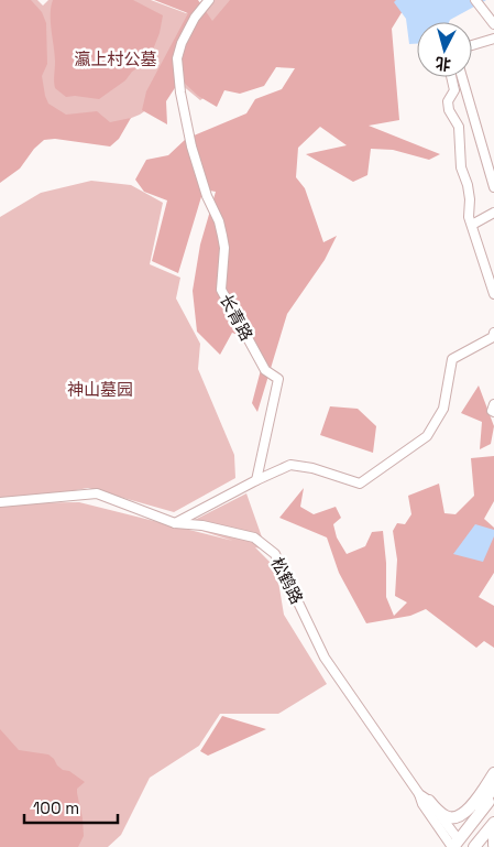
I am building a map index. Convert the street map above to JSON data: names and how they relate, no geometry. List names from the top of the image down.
{
  "streets": {
    "street": ["长青路", "松鹤路"]
  },
  "parks": ["瀛上村公墓", "神山墓园"],
  "scale_bar": "100 m",
  "north": "bottom"
}
